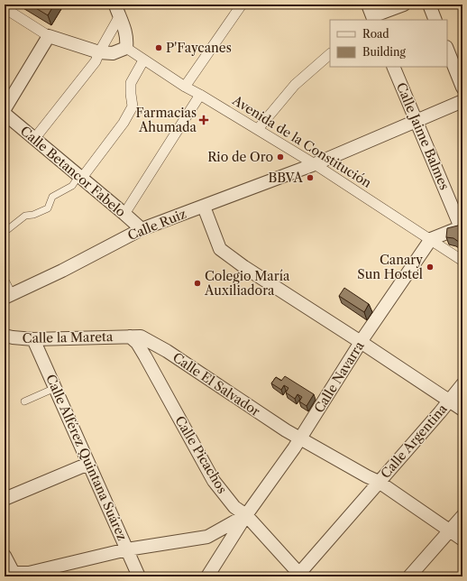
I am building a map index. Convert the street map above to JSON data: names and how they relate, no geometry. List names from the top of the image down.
{
  "streets": {
    "street": [
      "Calle Jaime Balmes",
      "Avenida de la Constitución",
      "Calle Betancor Fabelo",
      "Calle Ruiz",
      "Calle la Mareta",
      "Calle Navarra",
      "Calle El Salvador",
      "Calle Argentina",
      "Calle Picachos",
      "Calle Alférez Quintana Suárez"
    ]
  },
  "crossings": [
    ["Calle Jaime Balmes", "Calle Ruiz"],
    ["Avenida de la Constitución", "Calle Ruiz"],
    ["Avenida de la Constitución", "Calle Navarra"],
    ["Calle Betancor Fabelo", "Calle Ruiz"],
    ["Calle la Mareta", "Calle El Salvador"],
    ["Calle la Mareta", "Calle Picachos"],
    ["Calle la Mareta", "Calle Alférez Quintana Suárez"],
    ["Calle Navarra", "Calle El Salvador"],
    ["Calle Navarra", "Calle Picachos"],
    ["Calle El Salvador", "Calle Argentina"],
    ["Calle El Salvador", "Calle Picachos"],
    ["Calle Argentina", "Calle Picachos"]
  ],
  "places": {
    "other": [
      "P'Faycanes",
      "Rio de Oro",
      "BBVA",
      "Canary Sun Hostel",
      "Colegio María Auxiliadora"
    ],
    "health": ["Farmacias Ahumada"]
  },
  "legend": ["Road", "Building"]
}
